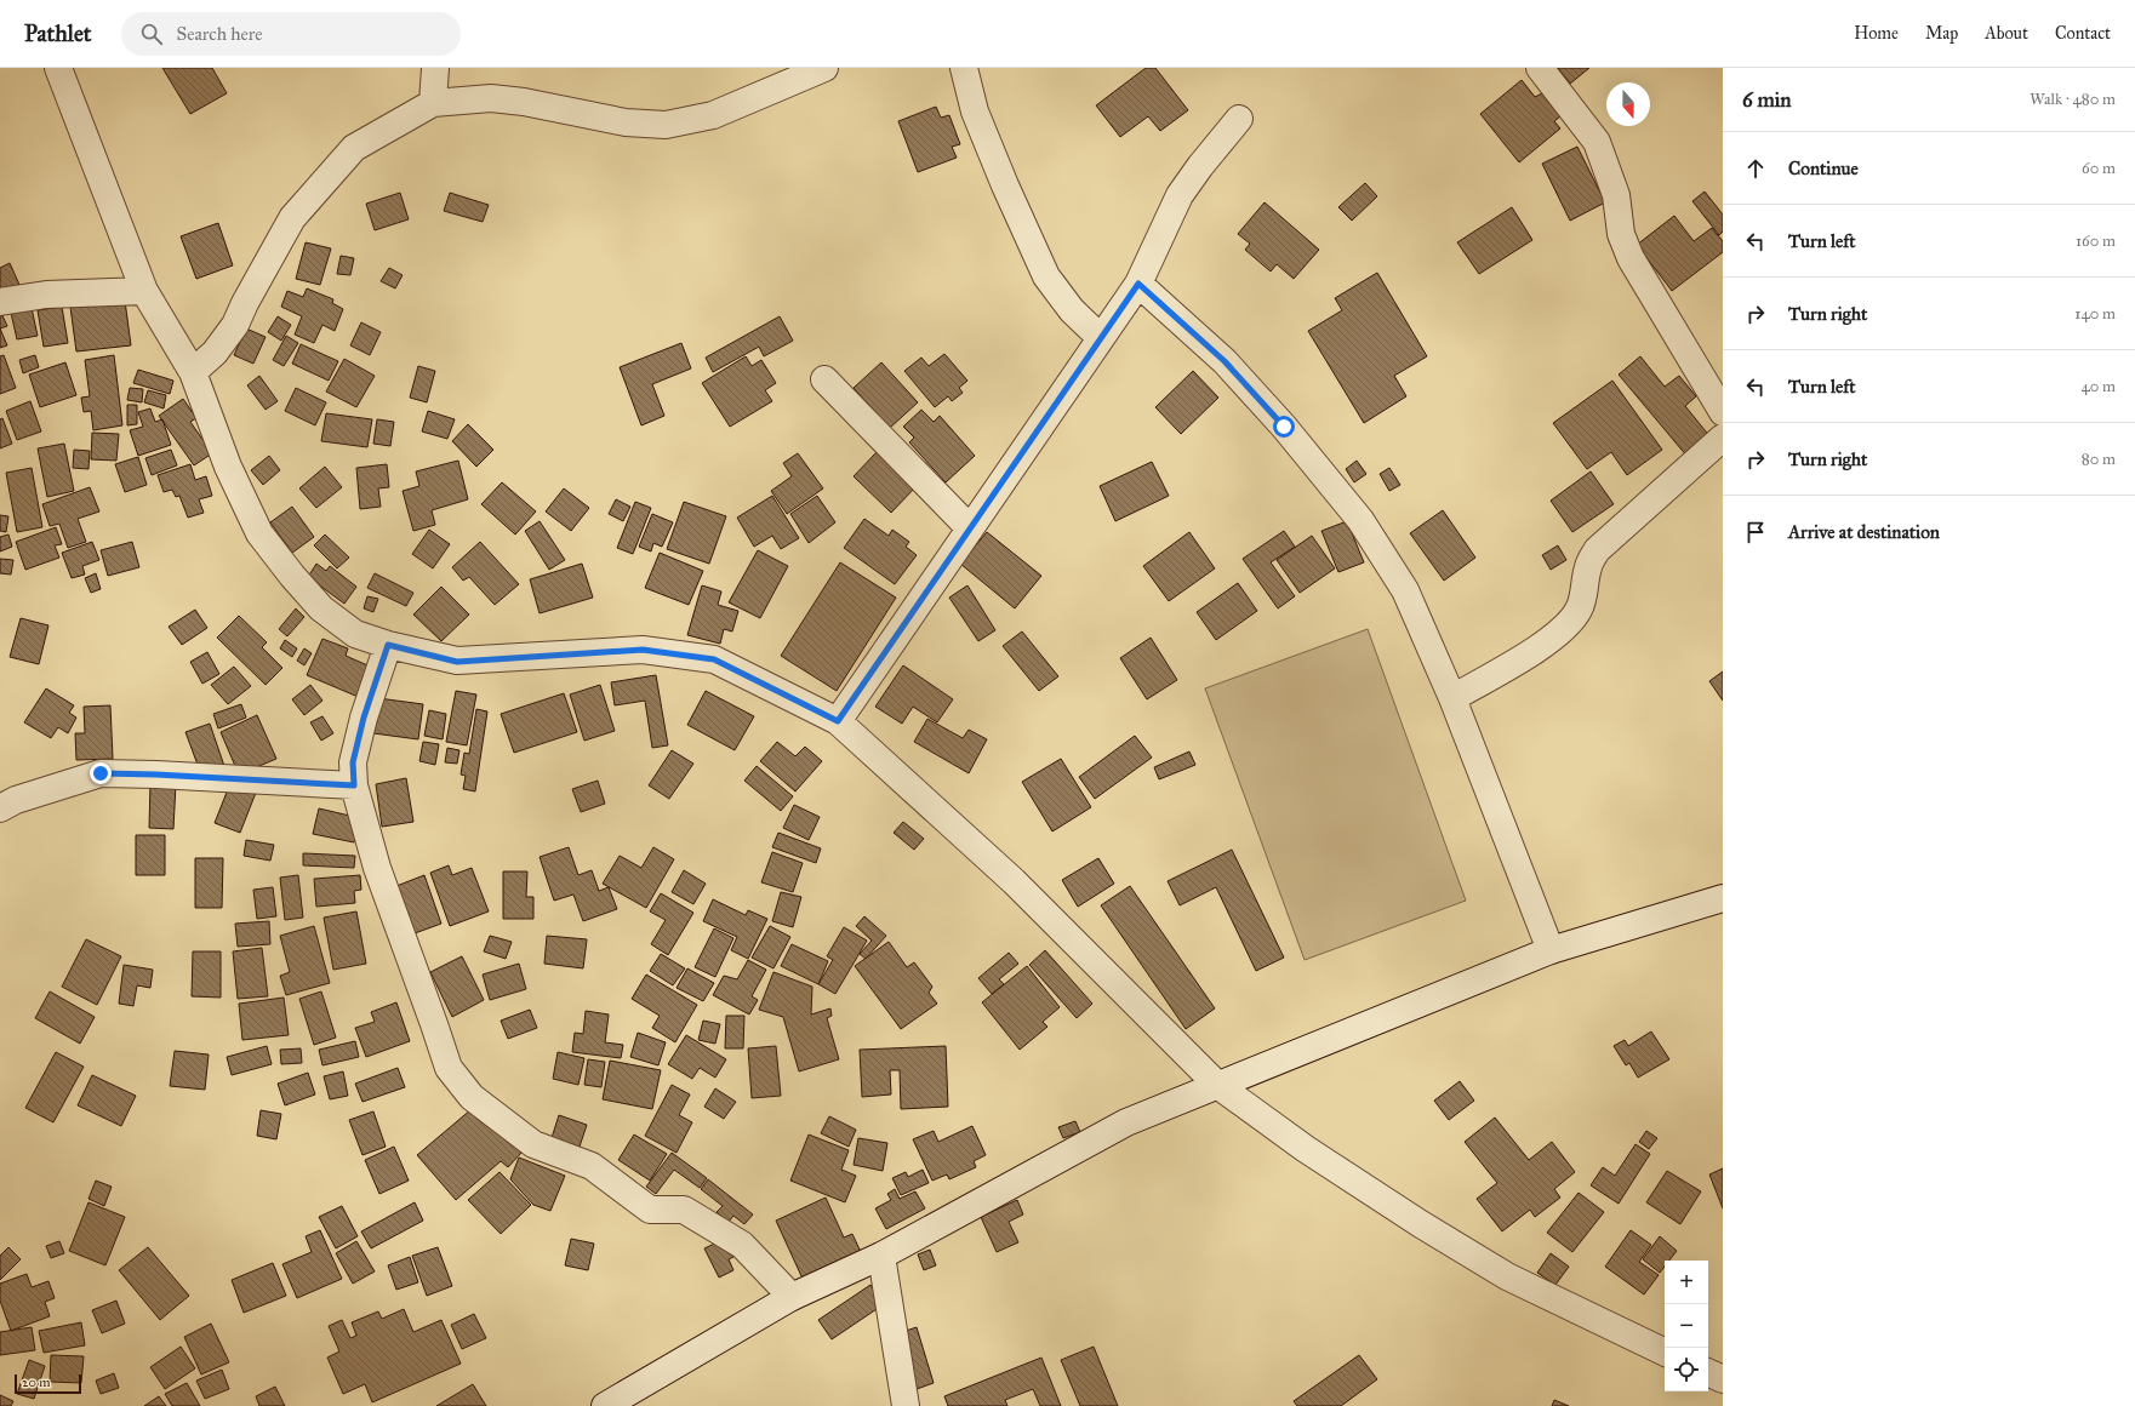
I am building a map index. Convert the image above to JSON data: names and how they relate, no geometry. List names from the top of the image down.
{
  "scale_bar": "20 m",
  "north": "bottom",
  "page": {
    "header": "Pathlet",
    "search": "Search here",
    "nav": [
      "Home",
      "Map",
      "About",
      "Contact"
    ],
    "heading": ["6 min", "Walk · 480 m"],
    "list": [
      ["Continue", "60 m"],
      ["Turn left", "160 m"],
      ["Turn right", "140 m"],
      ["Turn left", "40 m"],
      ["Turn right", "80 m"],
      "Arrive at destination"
    ],
    "map_buttons": ["+", "−"],
    "scale": "20 m"
  }
}
